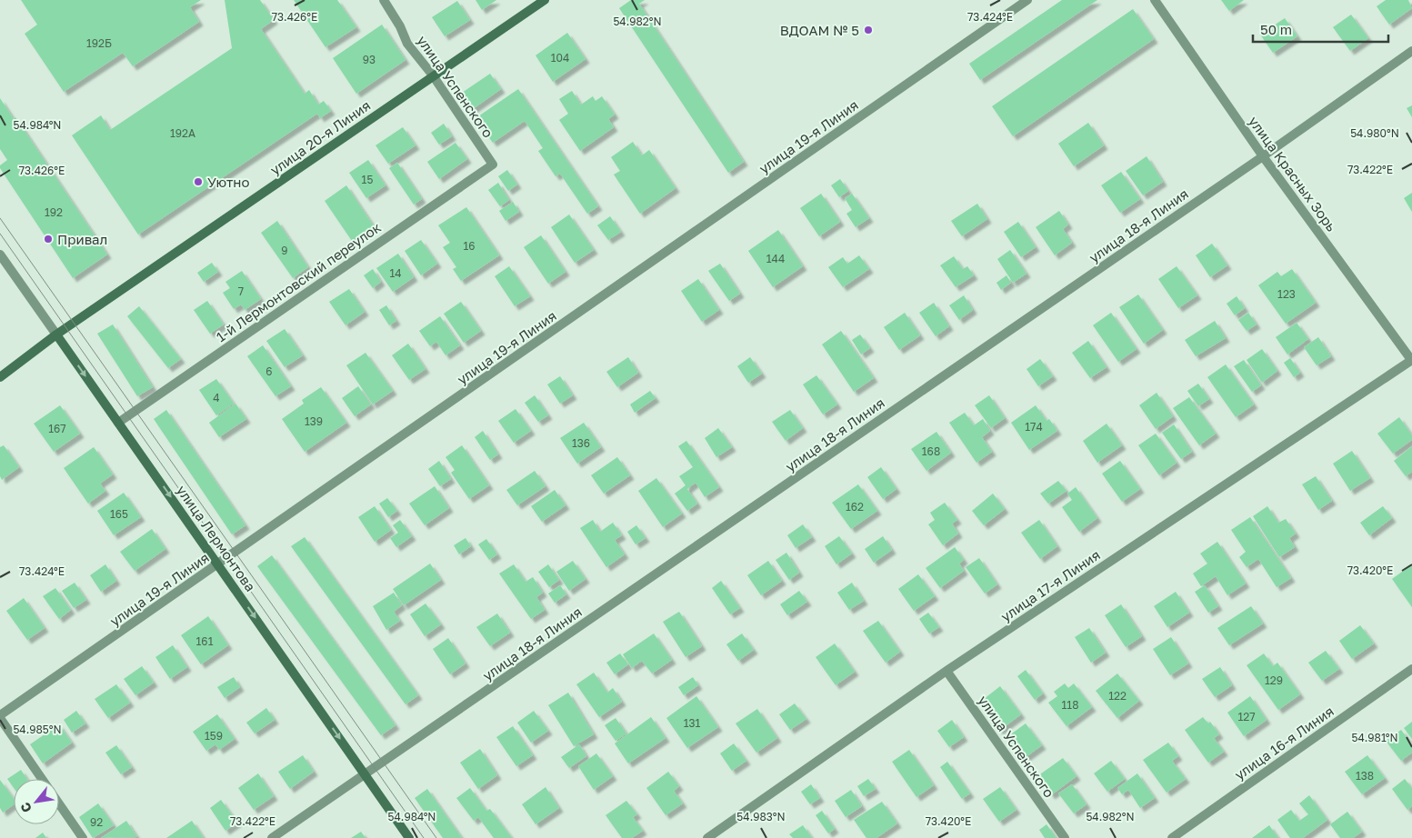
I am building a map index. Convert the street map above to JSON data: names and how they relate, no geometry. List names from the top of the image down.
{
  "streets": {
    "main road": ["улица 20-я Линия", "улица Лермонтова"],
    "street": [
      "улица Успенского",
      "улица 19-я Линия",
      "улица Красных Зорь",
      "улица 18-я Линия",
      "1-й Лермонтовский переулок",
      "улица 17-я Линия",
      "улица 16-я Линия"
    ]
  },
  "crossings": [
    ["улица Успенского", "улица 20-я Линия"],
    ["улица Успенского", "1-й Лермонтовский переулок"],
    ["улица Успенского", "улица 17-я Линия"],
    ["улица 19-я Линия", "улица Лермонтова"],
    ["улица 20-я Линия", "улица Лермонтова"],
    ["улица Красных Зорь", "улица 18-я Линия"],
    ["улица Красных Зорь", "улица 17-я Линия"],
    ["улица 18-я Линия", "улица Лермонтова"],
    ["1-й Лермонтовский переулок", "улица Лермонтова"]
  ],
  "one_way": ["улица Лермонтова"],
  "places": ["ВДОАМ № 5", "Уютно", "Привал"],
  "house_numbers": [
    "192Б",
    "104",
    "93",
    "192А",
    "15",
    "192",
    "16",
    "9",
    "144",
    "14",
    "7",
    "123",
    "6",
    "4",
    "139",
    "174",
    "167",
    "136",
    "168",
    "162",
    "165",
    "161",
    "129",
    "122",
    "118",
    "127",
    "131",
    "159",
    "138",
    "92"
  ],
  "scale_bar": "50 m",
  "north": "bottom left",
  "coordinates": [
    "73.426°E",
    "73.424°E",
    "54.982°N",
    "54.984°N",
    "54.980°N",
    "73.422°E",
    "73.420°E",
    "54.985°N",
    "54.981°N",
    "54.983°N"
  ]
}
